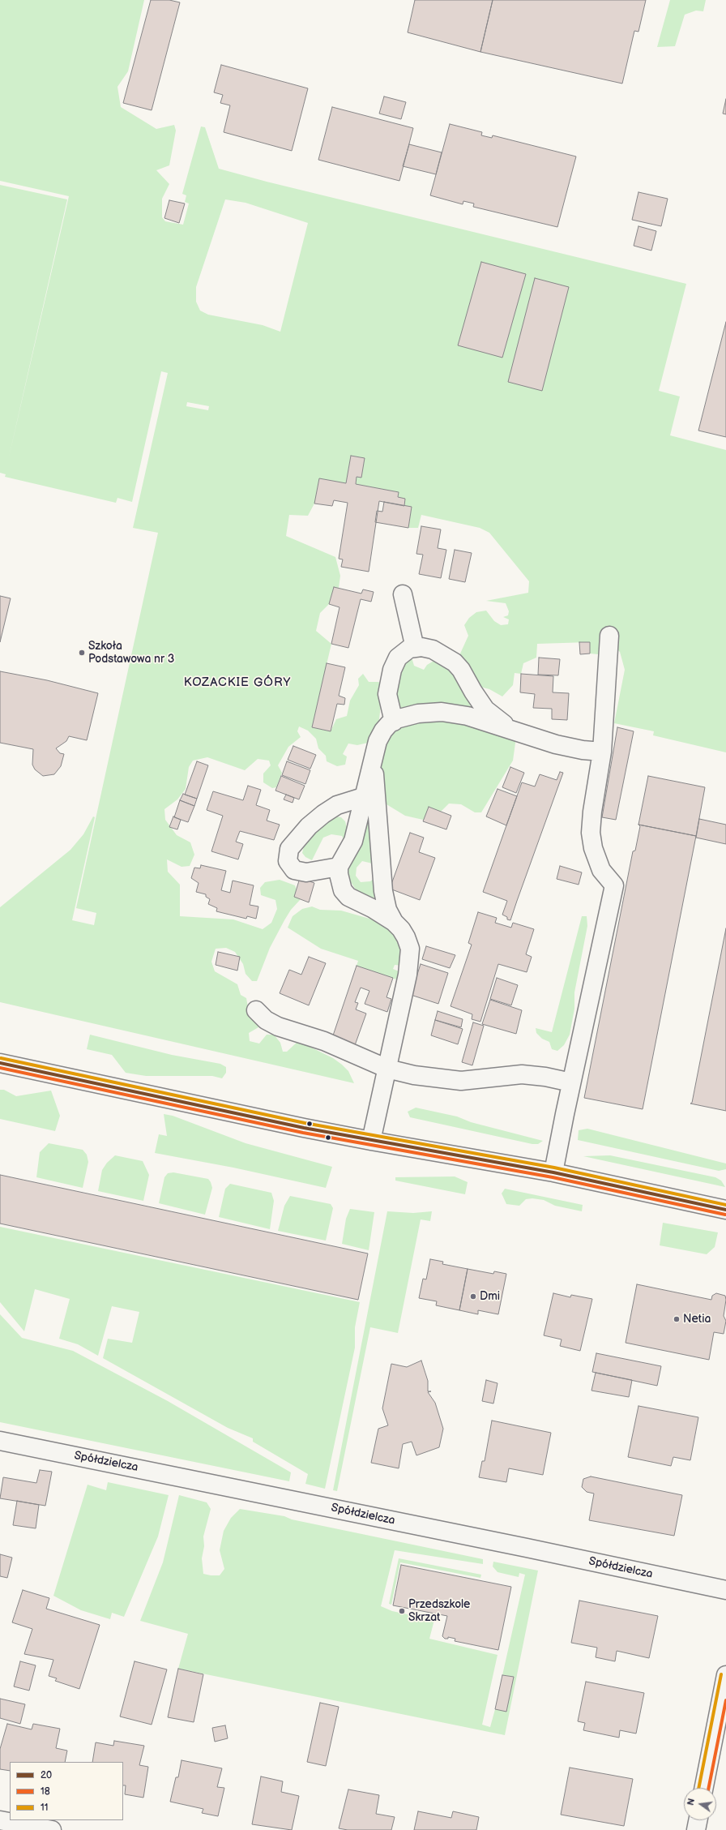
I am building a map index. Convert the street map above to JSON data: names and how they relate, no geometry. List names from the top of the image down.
{
  "streets": {
    "street": ["Spółdzielcza"]
  },
  "districts": ["KOZACKIE GÓRY"],
  "places": [
    "Szkoła Podstawowa nr 3",
    "Dmi",
    "Netia",
    "Przedszkole Skrzat"
  ],
  "lines": ["transit line 11", "transit line 20", "transit line 18"],
  "legend": ["20", "18", "11"],
  "north": "left"
}
